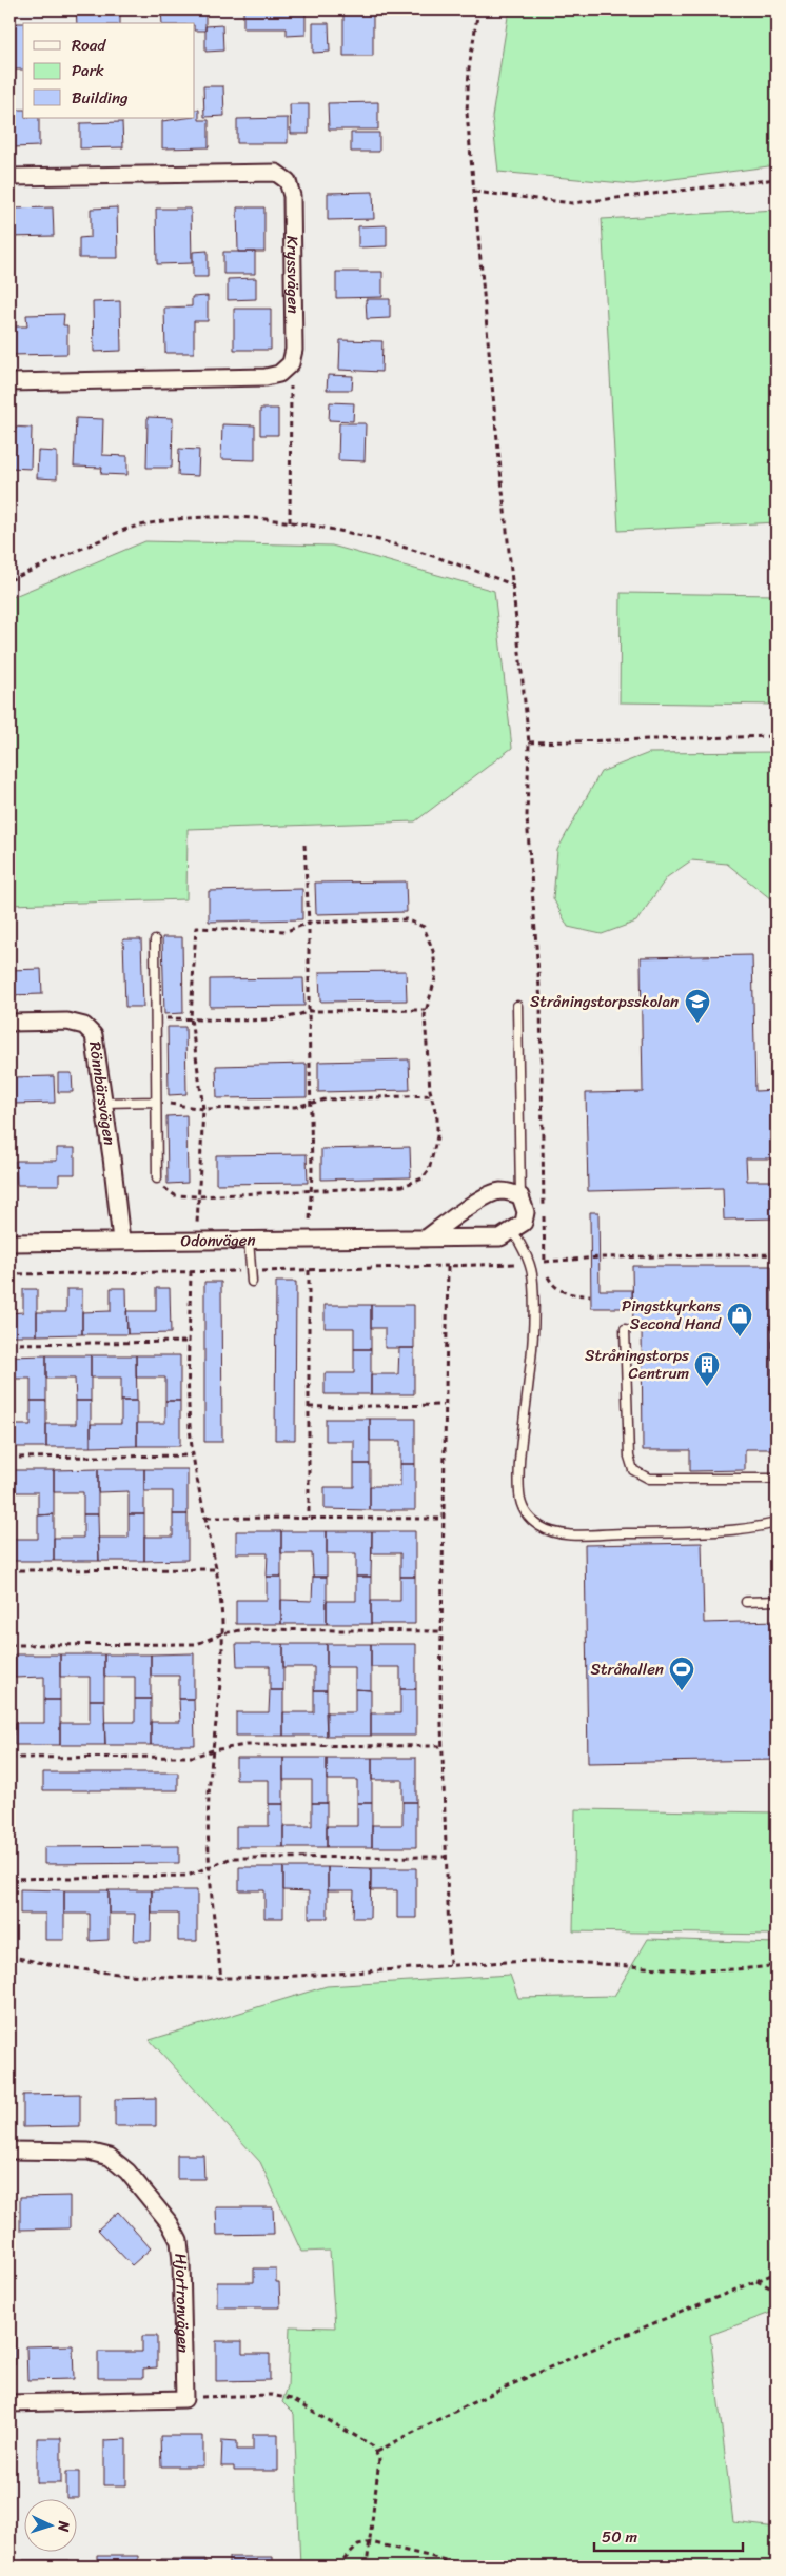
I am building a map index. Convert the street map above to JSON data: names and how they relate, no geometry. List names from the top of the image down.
{
  "streets": {
    "street": [
      "Kryssvägen",
      "Rönnbärsvägen",
      "Odonvägen",
      "Hjortronvägen"
    ]
  },
  "crossings": [
    ["Rönnbärsvägen", "Odonvägen"]
  ],
  "places": {
    "school or university": ["Stråningstorpsskolan"],
    "shop": ["Pingstkyrkans Second Hand"],
    "building": ["Stråningstorps Centrum"],
    "sports": ["Stråhallen"]
  },
  "legend": ["Road", "Park", "Building"],
  "scale_bar": "50 m",
  "north": "right"
}
